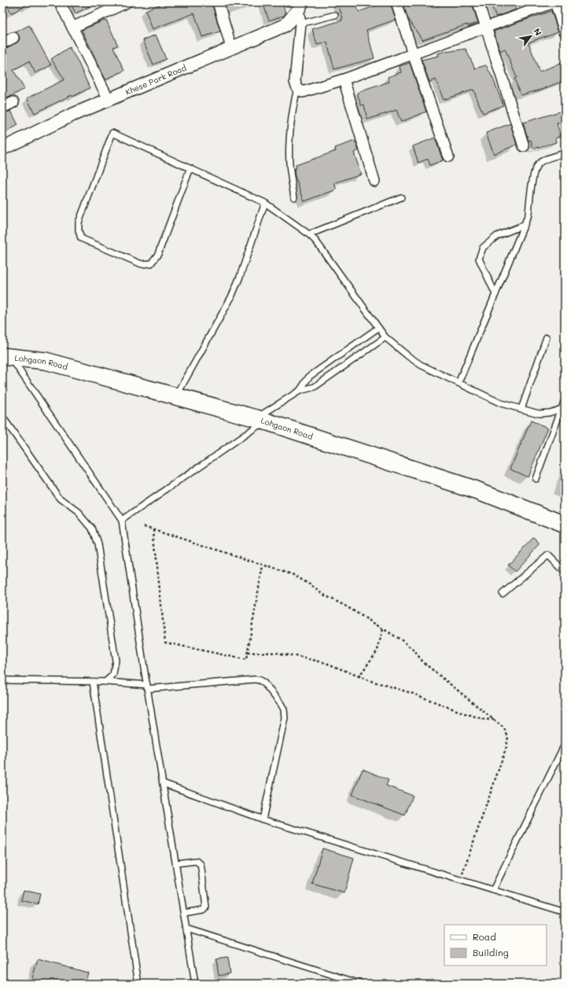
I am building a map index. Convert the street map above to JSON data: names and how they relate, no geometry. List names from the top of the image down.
{
  "streets": {
    "main road": ["Lohgaon Road"],
    "street": ["Khese Park Road"]
  },
  "legend": ["Road", "Building"],
  "north": "top right"
}
